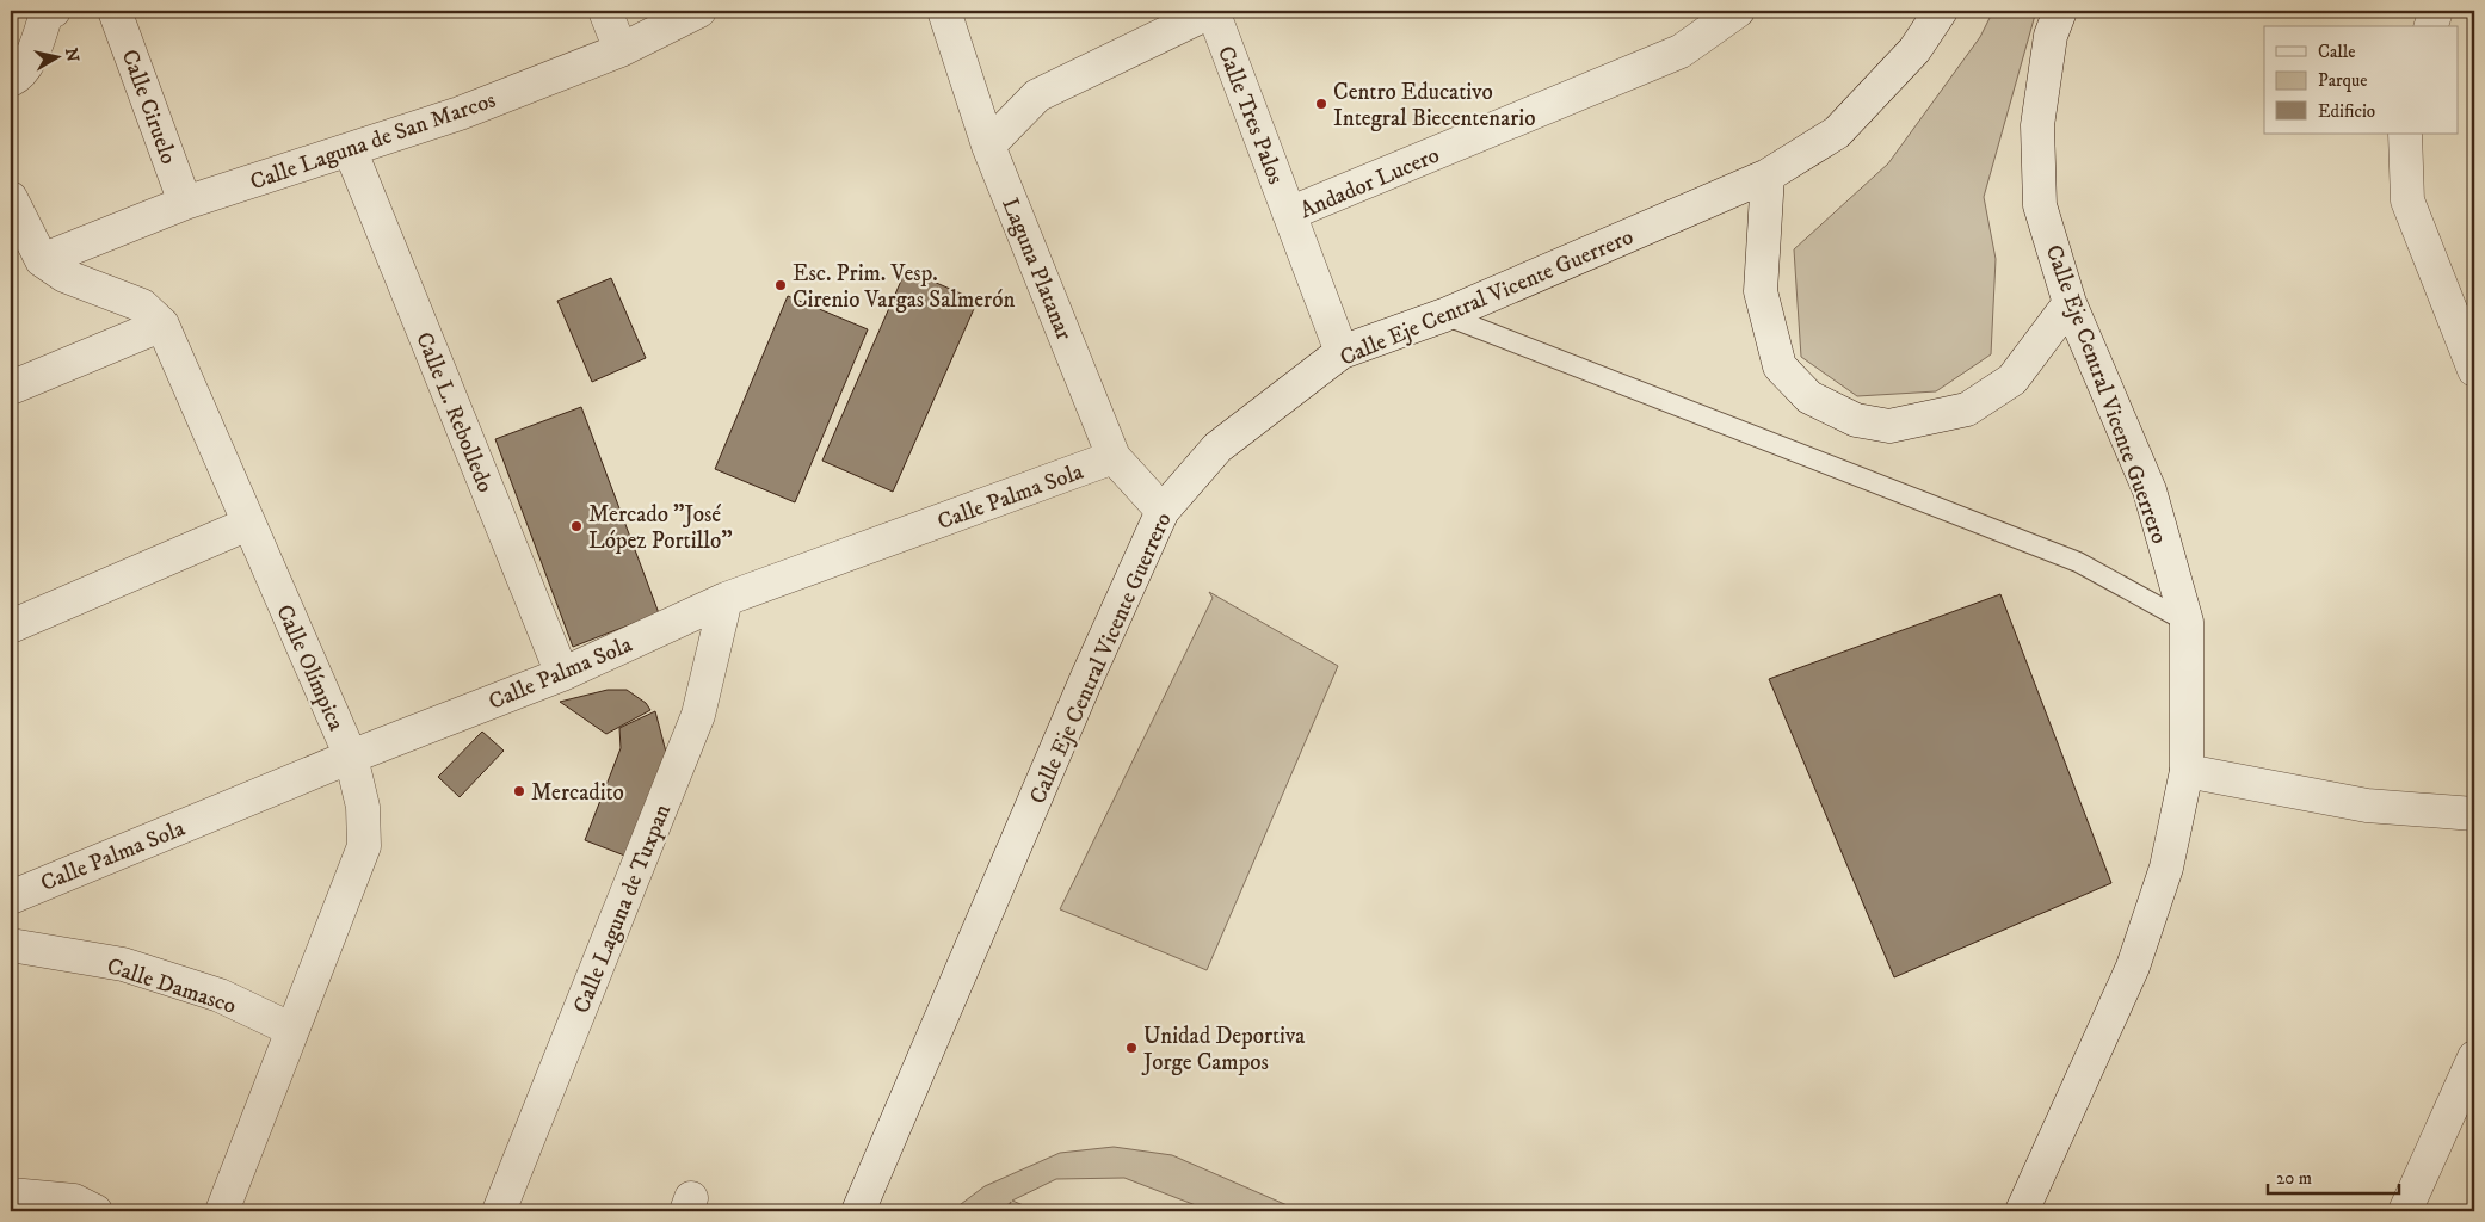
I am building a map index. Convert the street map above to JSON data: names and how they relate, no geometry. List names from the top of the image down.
{
  "streets": {
    "street": [
      "Calle Ciruelo",
      "Calle Tres Palos",
      "Calle Laguna de San Marcos",
      "Andador Lucero",
      "Laguna Platanar",
      "Calle Eje Central Vicente Guerrero",
      "Calle L. Rebolledo",
      "Calle Palma Sola",
      "Calle Olímpica",
      "Calle Laguna de Tuxpan",
      "Calle Damasco"
    ]
  },
  "crossings": [
    ["Calle Ciruelo", "Calle Laguna de San Marcos"],
    ["Calle Tres Palos", "Andador Lucero"],
    ["Calle Tres Palos", "Calle Eje Central Vicente Guerrero"],
    ["Calle Laguna de San Marcos", "Calle L. Rebolledo"],
    ["Calle Laguna de San Marcos", "Calle Olímpica"],
    ["Laguna Platanar", "Calle Eje Central Vicente Guerrero"],
    ["Laguna Platanar", "Calle Palma Sola"],
    ["Calle L. Rebolledo", "Calle Palma Sola"],
    ["Calle Palma Sola", "Calle Olímpica"],
    ["Calle Palma Sola", "Calle Laguna de Tuxpan"],
    ["Calle Olímpica", "Calle Damasco"]
  ],
  "places": [
    "Centro Educativo Integral Biecentenario",
    "Esc. Prim. Vesp. Cirenio Vargas Salmerón",
    "Mercado \"José López Portillo\"",
    "Mercadito",
    "Unidad Deportiva Jorge Campos"
  ],
  "legend": ["Calle", "Parque", "Edificio"],
  "scale_bar": "20 m",
  "north": "right"
}
